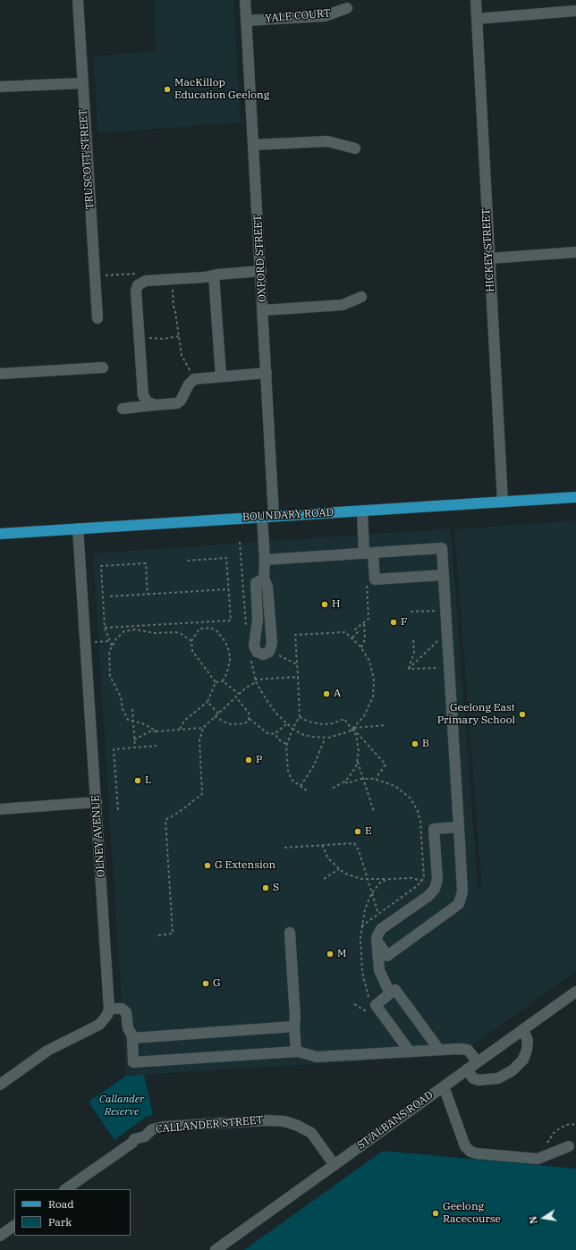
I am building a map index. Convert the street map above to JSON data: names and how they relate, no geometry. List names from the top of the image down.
{
  "streets": {
    "main road": ["BOUNDARY ROAD"],
    "street": [
      "YALE COURT",
      "TRUSCOTT STREET",
      "HICKEY STREET",
      "OXFORD STREET",
      "OLNEY AVENUE",
      "ST ALBANS ROAD",
      "CALLANDER STREET"
    ]
  },
  "crossings": [
    ["YALE COURT", "OXFORD STREET"],
    ["HICKEY STREET", "BOUNDARY ROAD"],
    ["OXFORD STREET", "BOUNDARY ROAD"],
    ["BOUNDARY ROAD", "OLNEY AVENUE"],
    ["ST ALBANS ROAD", "CALLANDER STREET"]
  ],
  "parks": ["Callander Reserve"],
  "places": [
    "MacKillop Education Geelong",
    "H",
    "F",
    "A",
    "Geelong East Primary School",
    "B",
    "P",
    "L",
    "E",
    "G Extension",
    "S",
    "M",
    "G",
    "Geelong Racecourse"
  ],
  "legend": ["Road", "Park"],
  "north": "left"
}
